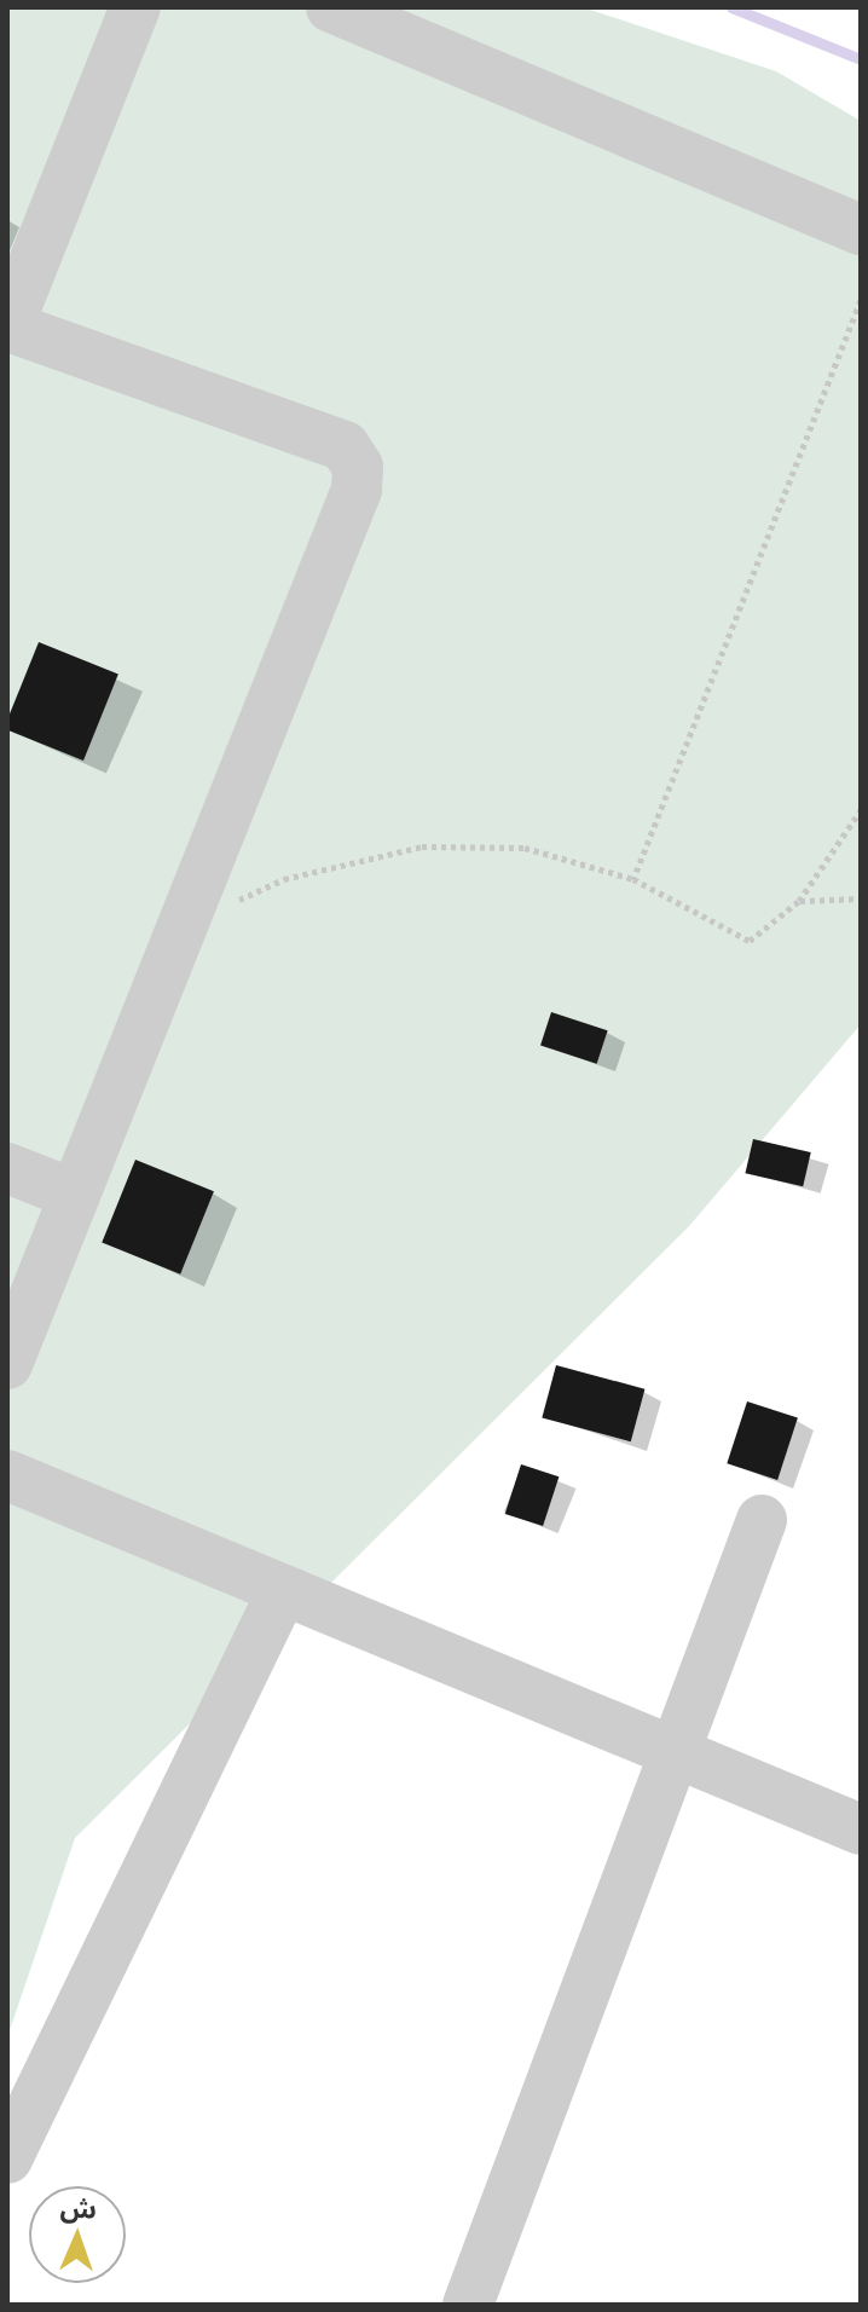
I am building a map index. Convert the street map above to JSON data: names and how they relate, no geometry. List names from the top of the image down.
{
  "north": "top"
}
